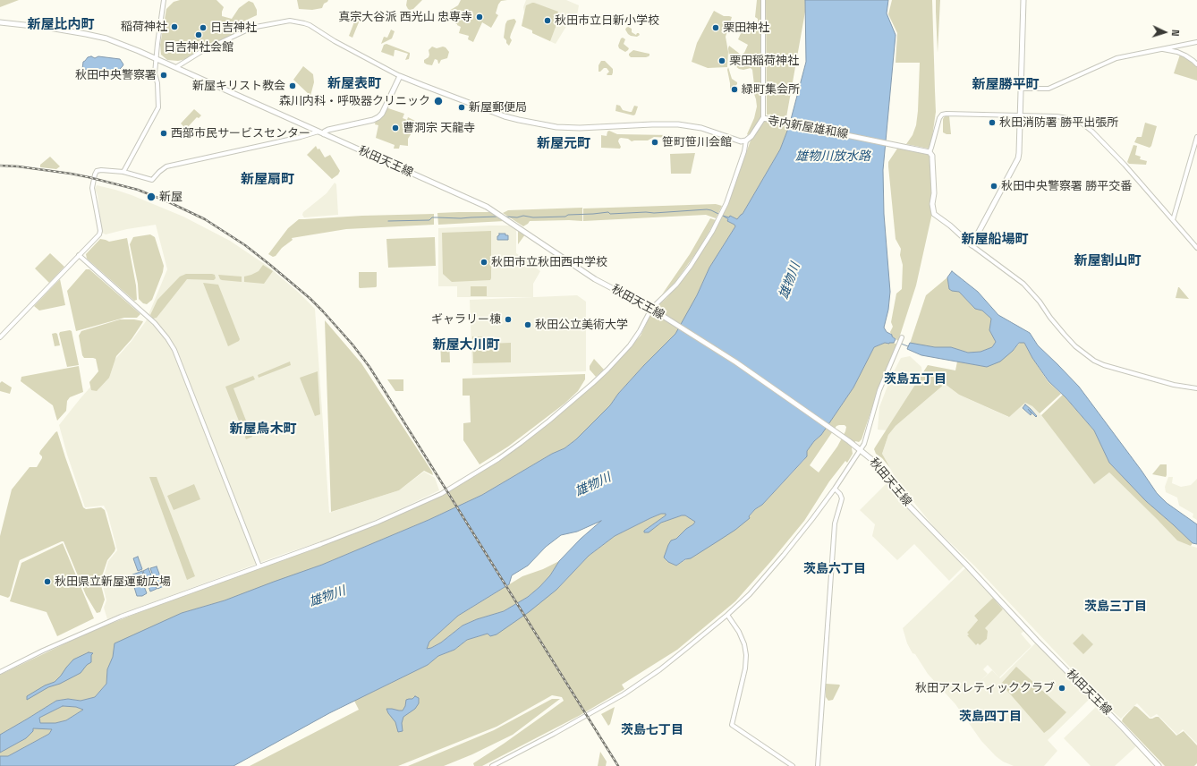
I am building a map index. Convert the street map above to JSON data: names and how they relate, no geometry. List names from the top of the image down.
{
  "streets": {
    "main road": ["寺内新屋雄和線", "秋田天王線"]
  },
  "districts": [
    "新屋比内町",
    "新屋表町",
    "新屋勝平町",
    "新屋元町",
    "新屋扇町",
    "新屋船場町",
    "新屋割山町",
    "新屋大川町",
    "茨島五丁目",
    "新屋鳥木町",
    "茨島六丁目",
    "茨島三丁目",
    "茨島四丁目",
    "茨島七丁目"
  ],
  "water": ["雄物川放水路", "雄物川"],
  "places": [
    "真宗大谷派 西光山 忠専寺",
    "秋田市立日新小学校",
    "稲荷神社",
    "日吉神社",
    "栗田神社",
    "日吉神社会館",
    "栗田稲荷神社",
    "秋田中央警察署",
    "新屋キリスト教会",
    "緑町集会所",
    "森川内科・呼吸器クリニック",
    "新屋郵便局",
    "秋田消防署 勝平出張所",
    "曹洞宗 天龍寺",
    "西部市民サービスセンター",
    "笹町笹川会館",
    "秋田中央警察署 勝平交番",
    "新屋",
    "秋田市立秋田西中学校",
    "ギャラリー棟",
    "秋田公立美術大学",
    "秋田県立新屋運動広場",
    "秋田アスレティッククラブ"
  ],
  "north": "right"
}
